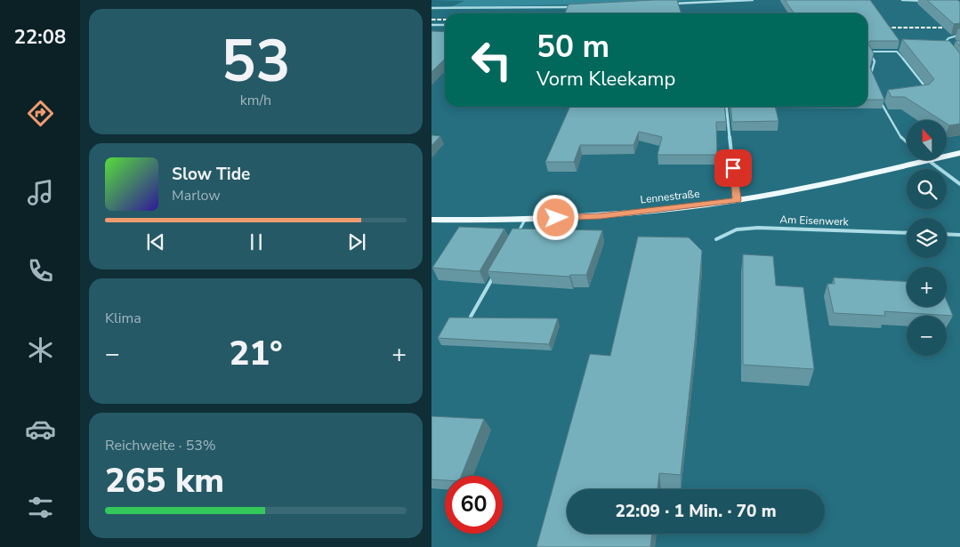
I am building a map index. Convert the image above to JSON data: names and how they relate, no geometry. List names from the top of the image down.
{
  "streets": {
    "main road": ["Lennestraße"],
    "street": ["Am Eisenwerk"]
  },
  "north": "top",
  "page": {
    "tabs": "22:08",
    "tile": [
      ["53", "km/h"],
      "Klima",
      ["Reichweite · 53%", "265 km"]
    ],
    "turn": ["50 m", "Vorm Kleekamp"],
    "map_buttons": ["+", "−"],
    "song": ["Slow Tide", "Marlow"],
    "heat": ["−", "21°", "+"],
    "limit": "60",
    "trip": "22:09 · 1 Min. · 70 m"
  }
}
